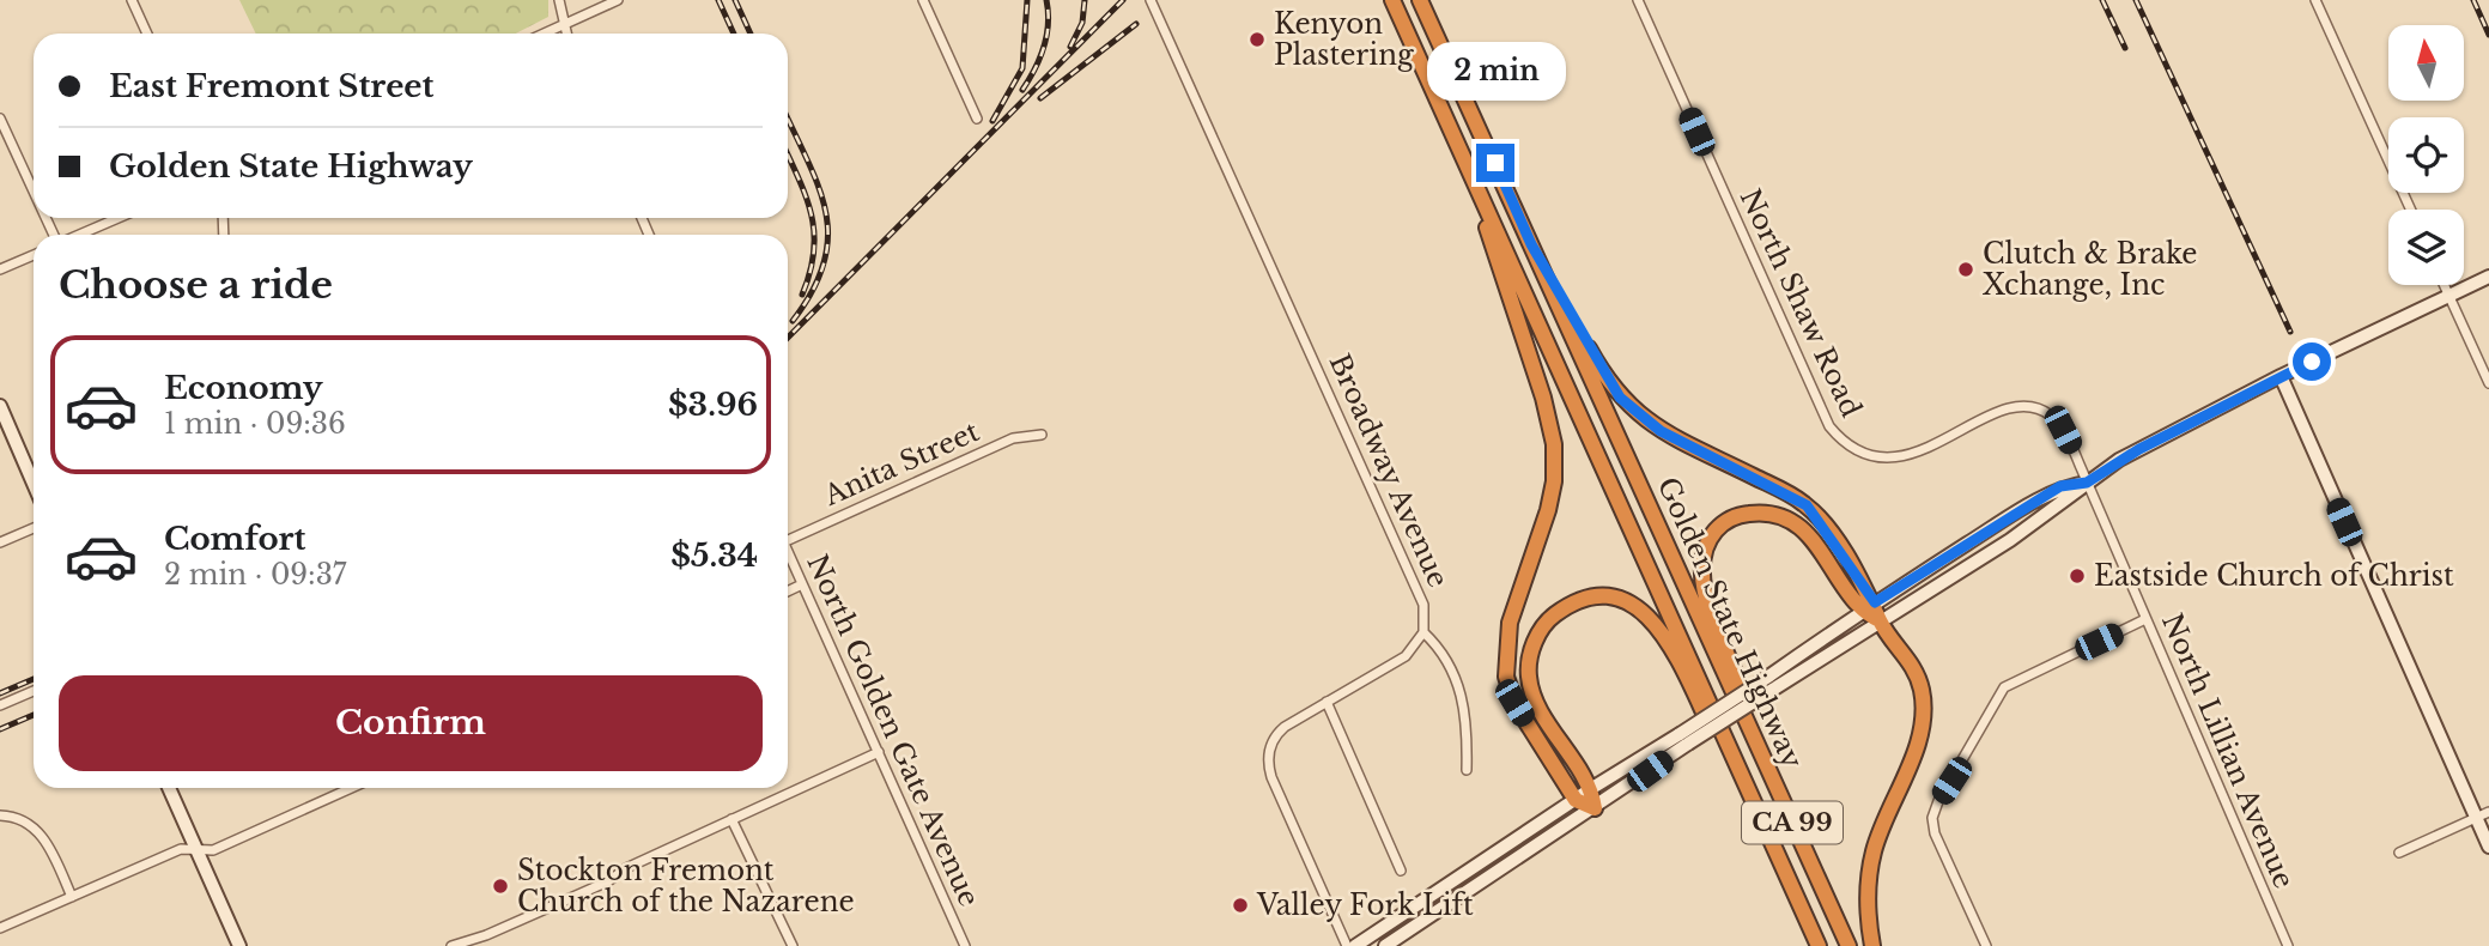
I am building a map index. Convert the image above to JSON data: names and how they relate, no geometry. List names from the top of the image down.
{
  "streets": {
    "highway": ["Golden State Highway", "CA 99"],
    "street": [
      "North Shaw Road",
      "Anita Street",
      "Broadway Avenue",
      "North Golden Gate Avenue",
      "North Lillian Avenue"
    ]
  },
  "crossings": [
    ["North Shaw Road", "North Lillian Avenue"]
  ],
  "places": [
    "Kenyon Plastering",
    "Clutch & Brake Xchange, Inc",
    "Eastside Church of Christ",
    "Stockton Fremont Church of the Nazarene",
    "Valley Fork Lift"
  ],
  "north": "top",
  "page": {
    "banner": ["East Fremont Street", "Golden State Highway"],
    "bubble": "2 min",
    "heading": "Choose a ride",
    "list": [
      {
        "name": "Economy",
        "note": "1 min · 09:36",
        "value": "$3.96"
      },
      {
        "name": "Comfort",
        "note": "2 min · 09:37",
        "value": "$5.34"
      }
    ],
    "buttons": "Confirm"
  }
}
